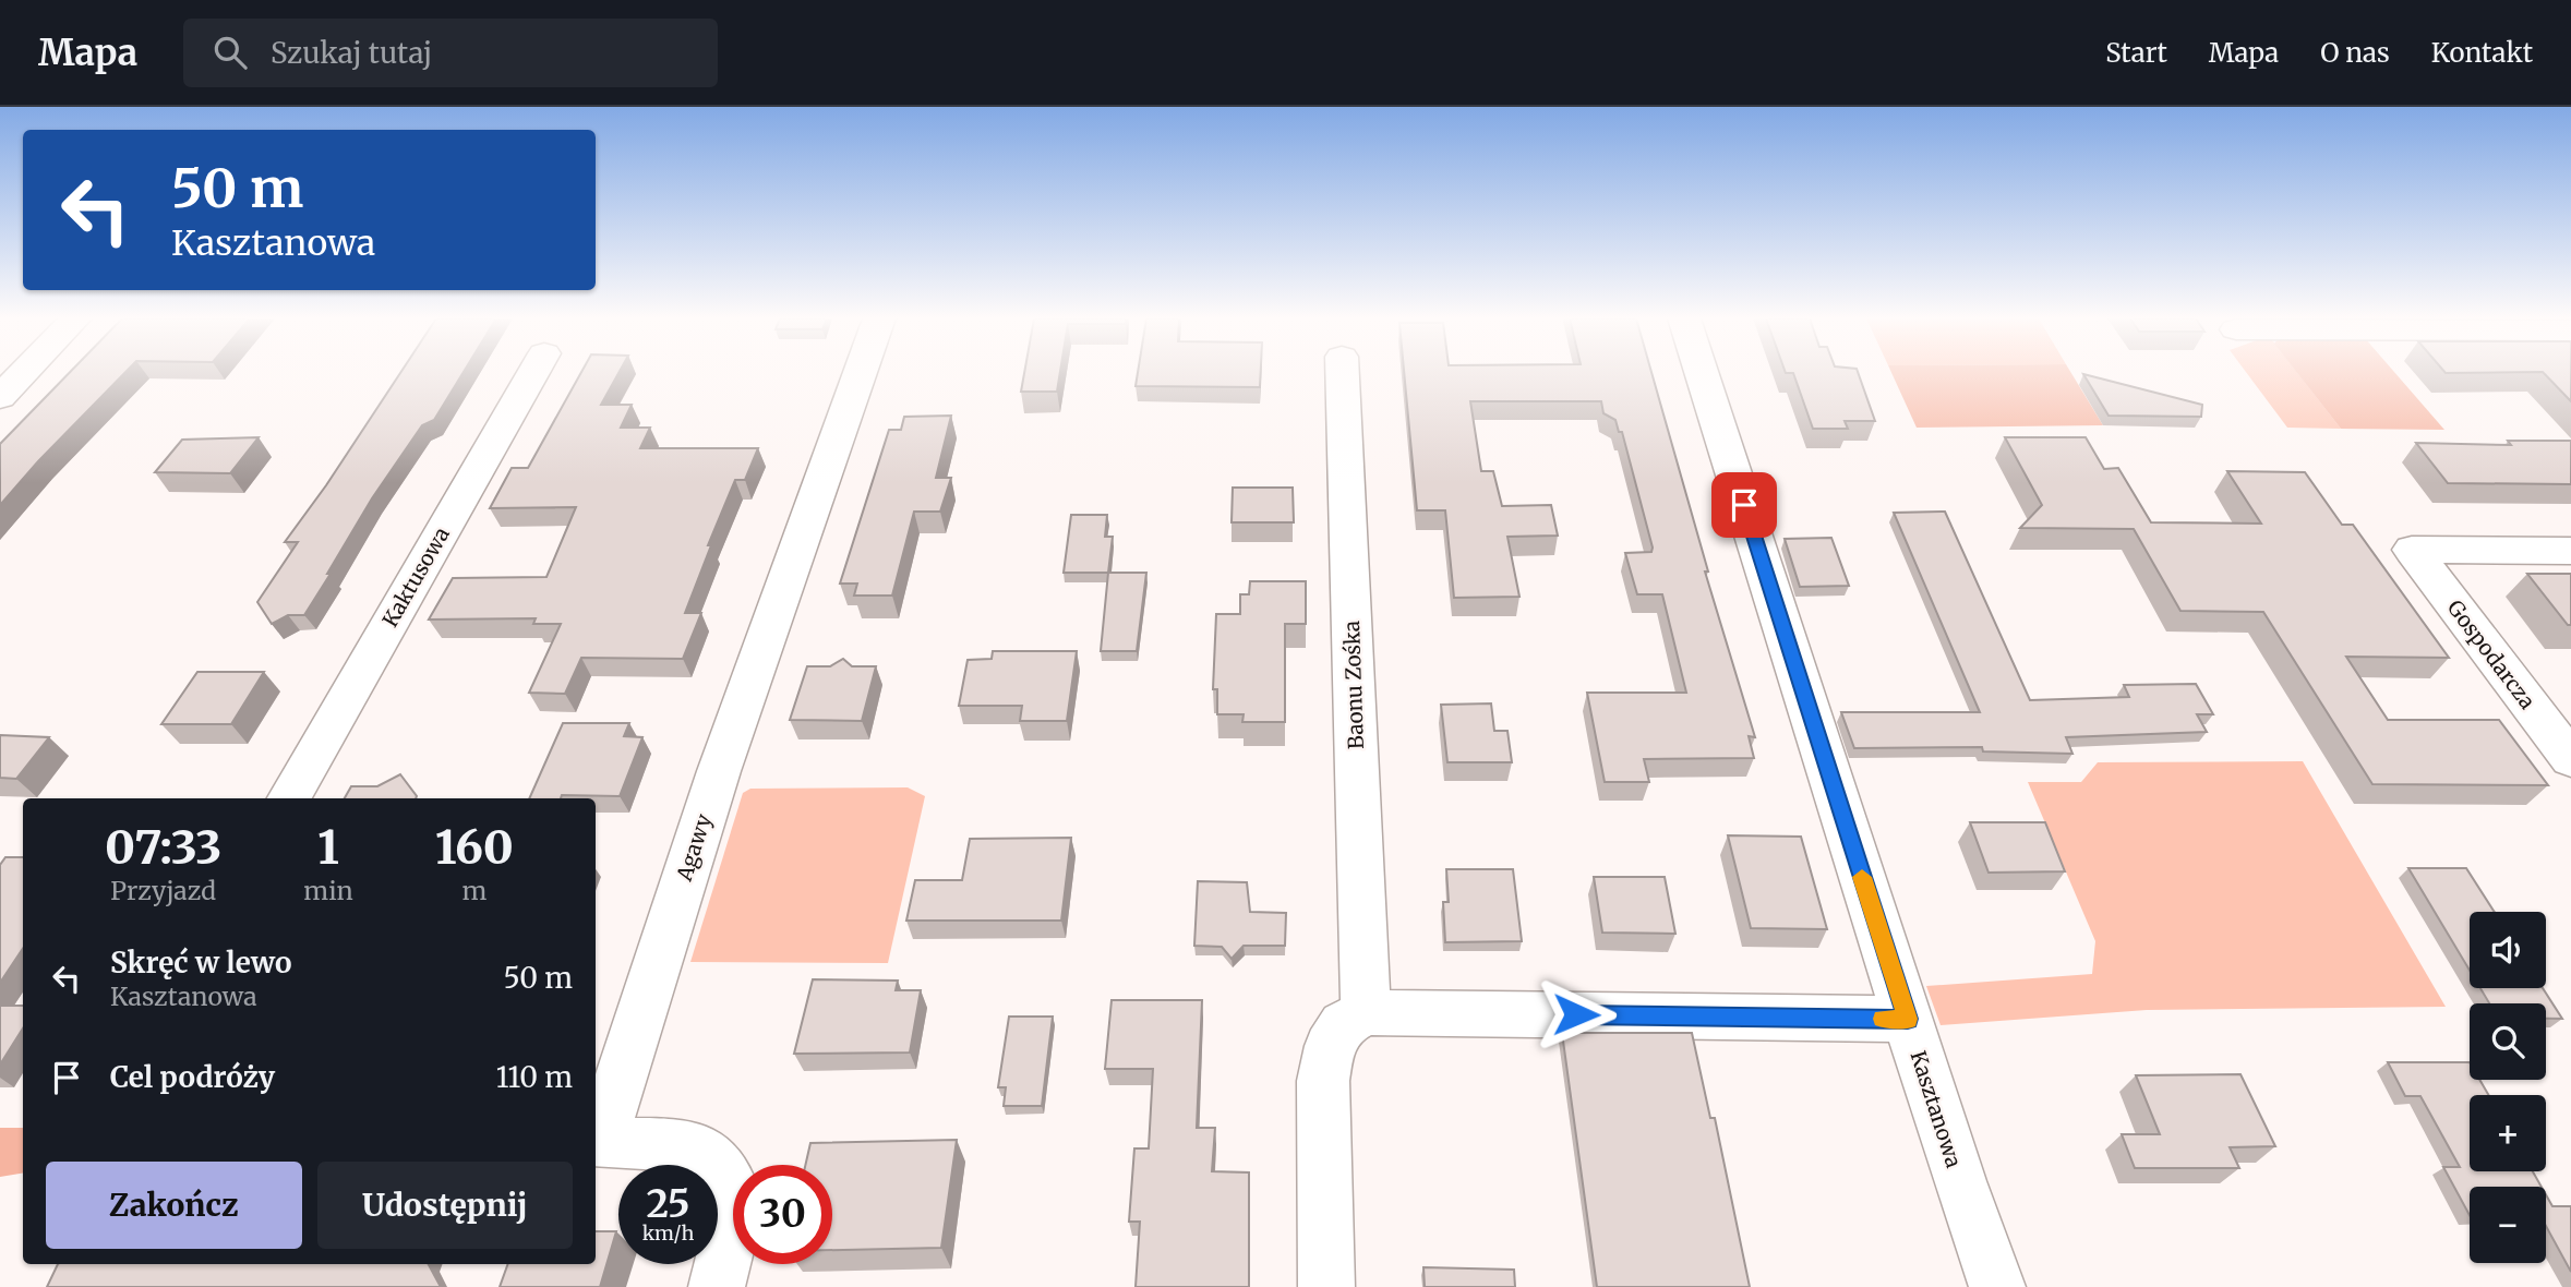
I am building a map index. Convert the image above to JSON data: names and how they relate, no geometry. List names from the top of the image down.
{
  "streets": {
    "street": [
      "Kaktusowa",
      "Gospodarcza",
      "Baonu Zośka",
      "Agawy",
      "Kasztanowa"
    ]
  },
  "page": {
    "header": "Mapa",
    "search": "Szukaj tutaj",
    "nav": [
      "Start",
      "Mapa",
      "O nas",
      "Kontakt"
    ],
    "turn": ["50 m", "Kasztanowa"],
    "eta": [
      "07:33",
      "Przyjazd",
      "1",
      "min",
      "160",
      "m"
    ],
    "map_buttons": ["+", "−"],
    "list": [
      {
        "name": "Skręć w lewo",
        "note": "Kasztanowa",
        "value": "50 m"
      },
      {
        "name": "Cel podróży",
        "value": "110 m"
      }
    ],
    "buttons": ["Zakończ", "Udostępnij"],
    "speed": "25 km/h",
    "limit": "30"
  }
}
